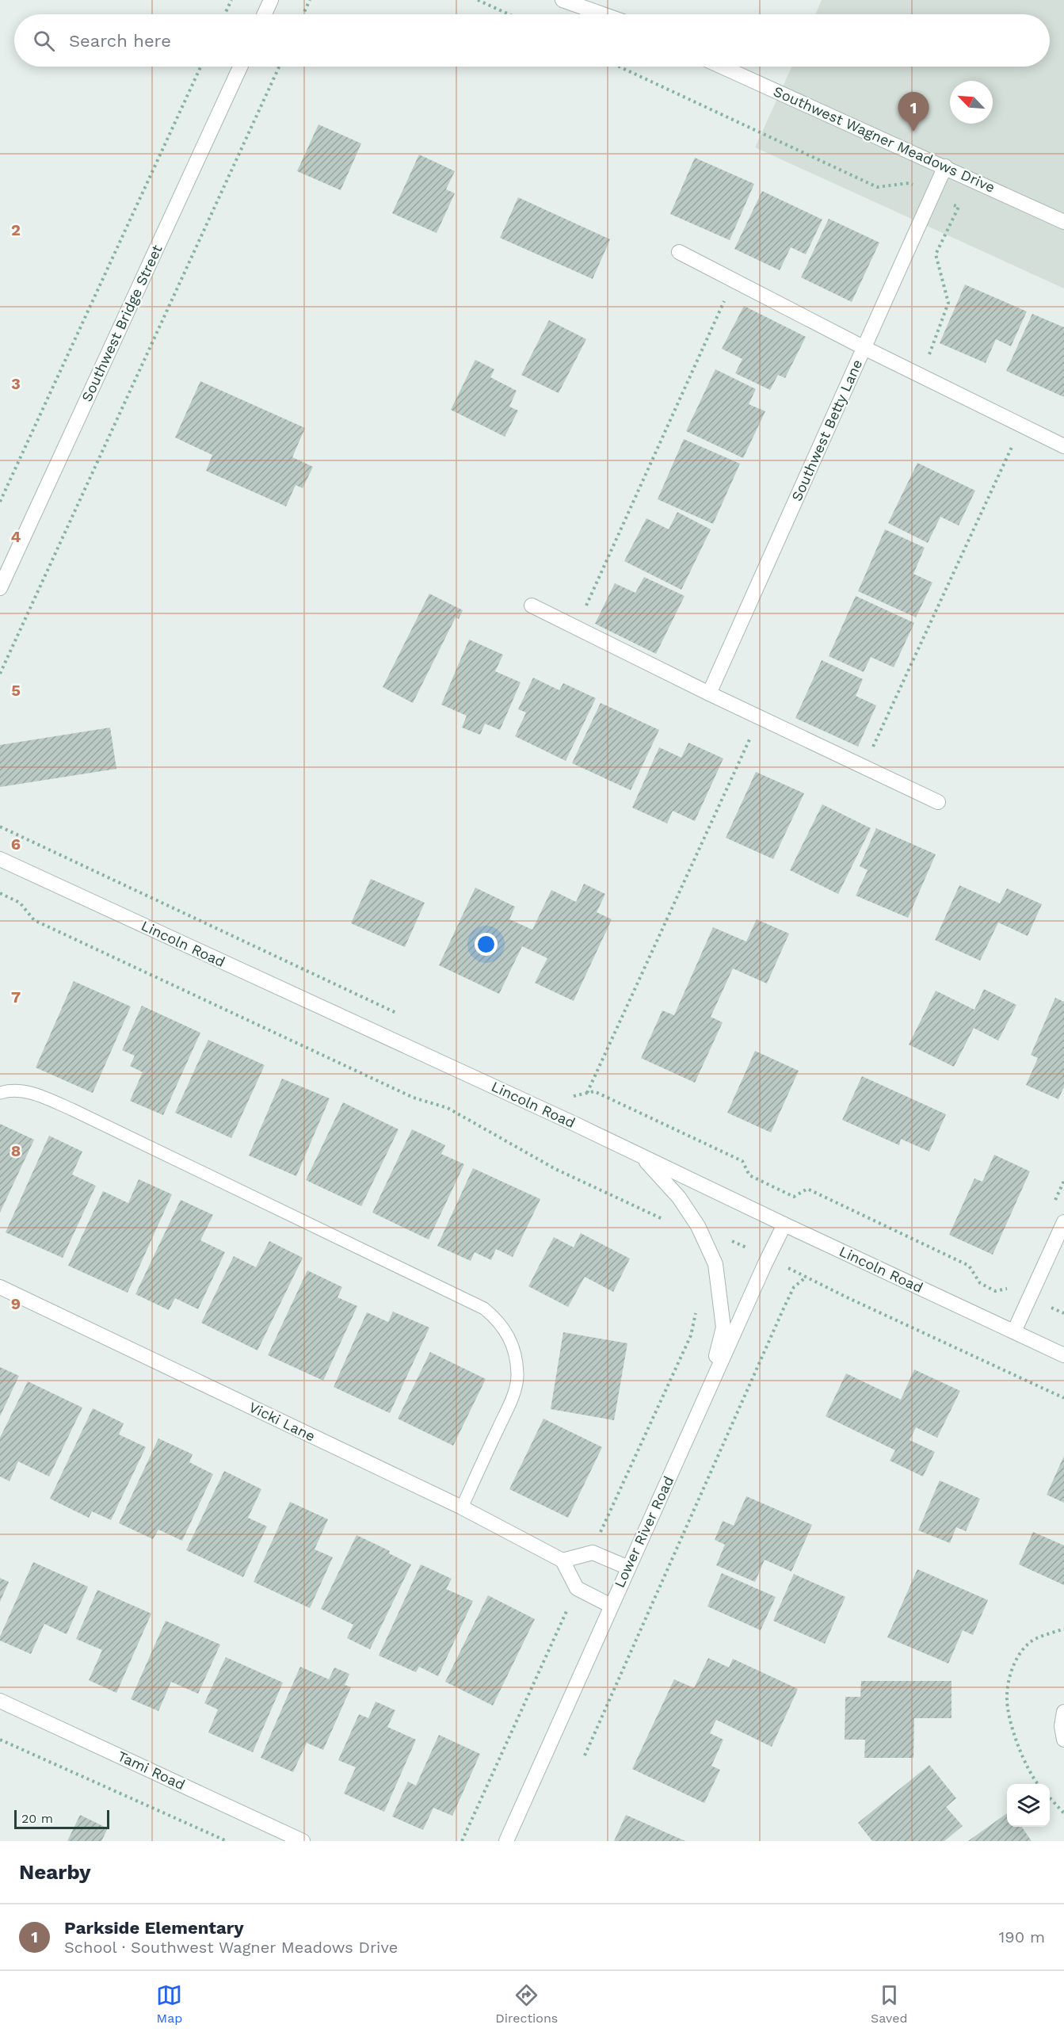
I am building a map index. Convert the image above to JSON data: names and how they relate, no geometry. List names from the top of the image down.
{
  "streets": {
    "street": [
      "Southwest Wagner Meadows Drive",
      "Southwest Bridge Street",
      "Southwest Betty Lane",
      "Lincoln Road",
      "Vicki Lane",
      "Lower River Road",
      "Tami Road"
    ]
  },
  "crossings": [
    ["Southwest Wagner Meadows Drive", "Southwest Betty Lane"],
    ["Lincoln Road", "Lower River Road"]
  ],
  "scale_bar": "20 m",
  "north": "top left",
  "page": {
    "search": "Search here",
    "pins": "1",
    "scale": "20 m",
    "heading": "Nearby",
    "list": [
      {
        "mark": "1",
        "name": "Parkside Elementary",
        "note": "School · Southwest Wagner Meadows Drive",
        "value": "190 m"
      }
    ],
    "nav": ["Map", "Directions", "Saved"]
  },
  "grid": {
    "rows": [
      "2",
      "3",
      "4",
      "5",
      "6",
      "7",
      "8",
      "9"
    ]
  }
}
